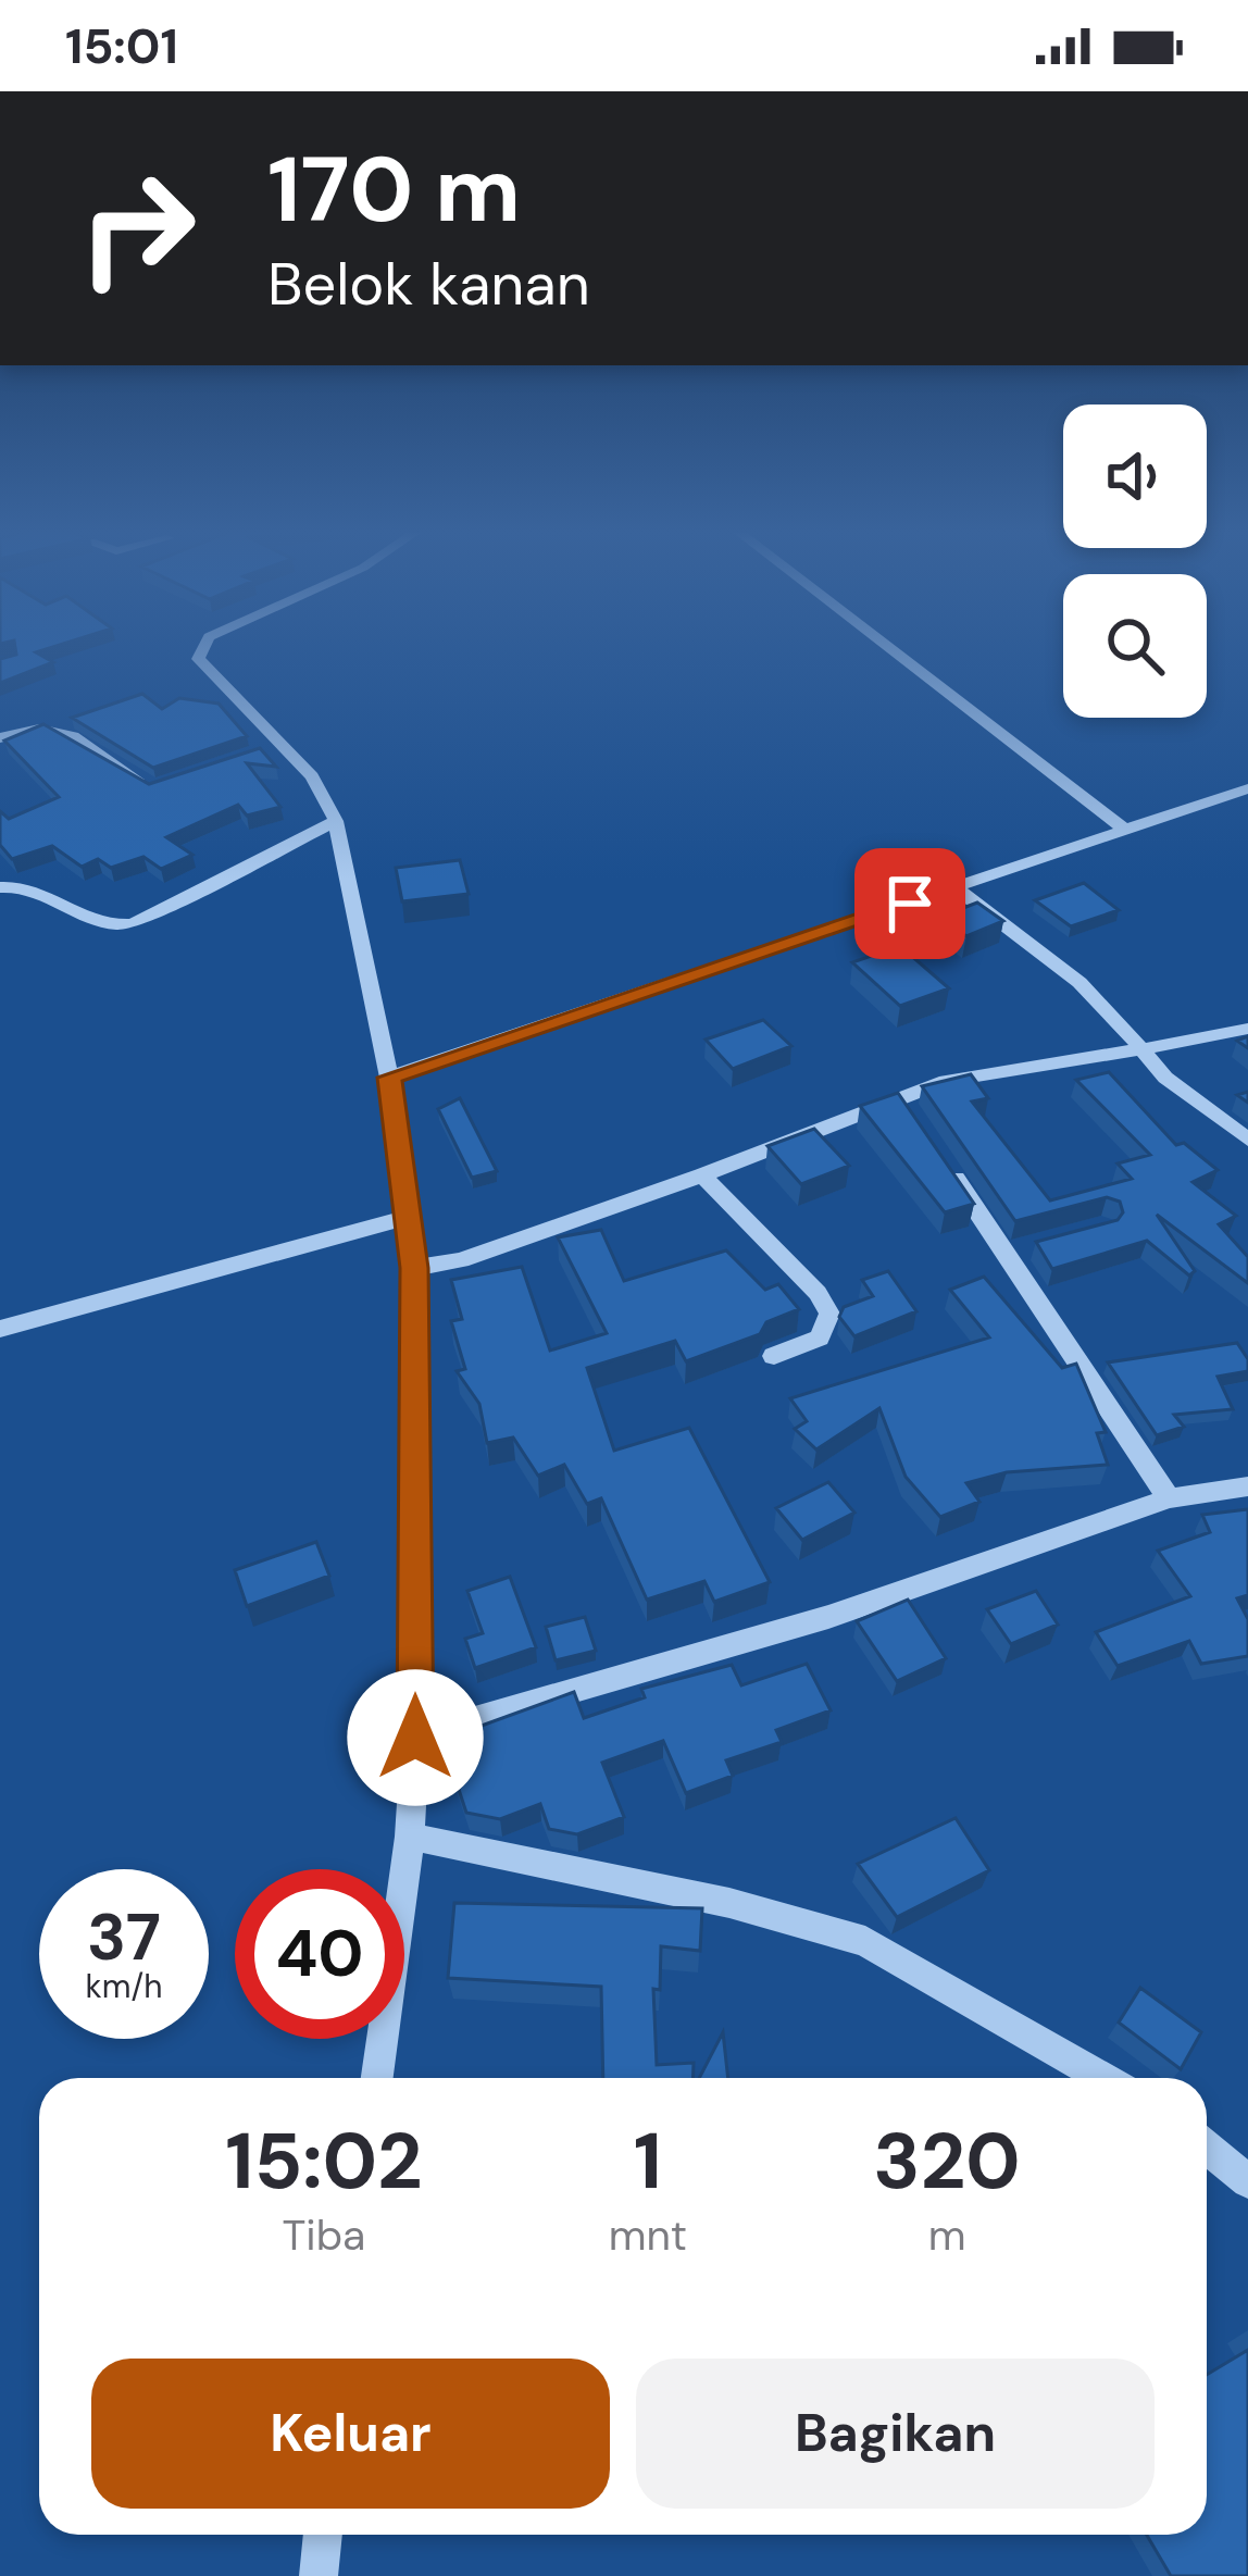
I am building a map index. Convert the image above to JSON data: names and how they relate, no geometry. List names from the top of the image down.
{
  "page": {
    "status": "15:01",
    "turn": ["170 m", "Belok kanan"],
    "speed": "37 km/h",
    "limit": "40",
    "eta": [
      "15:02",
      "Tiba",
      "1",
      "mnt",
      "320",
      "m"
    ],
    "buttons": ["Keluar", "Bagikan"]
  }
}
